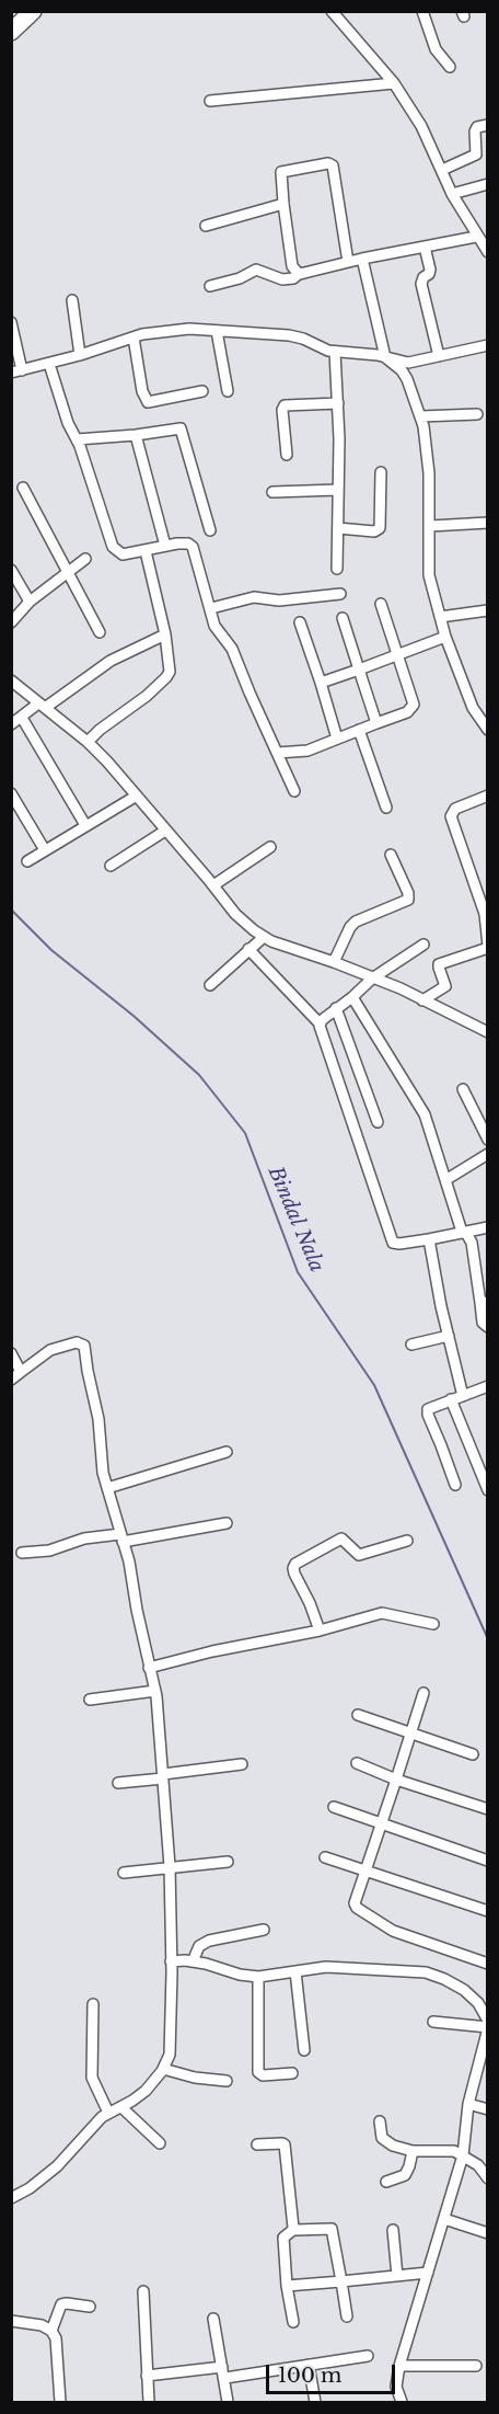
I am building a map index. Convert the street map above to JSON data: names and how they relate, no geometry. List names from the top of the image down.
{
  "water": ["Bindal Nala"],
  "scale_bar": "100 m"
}
